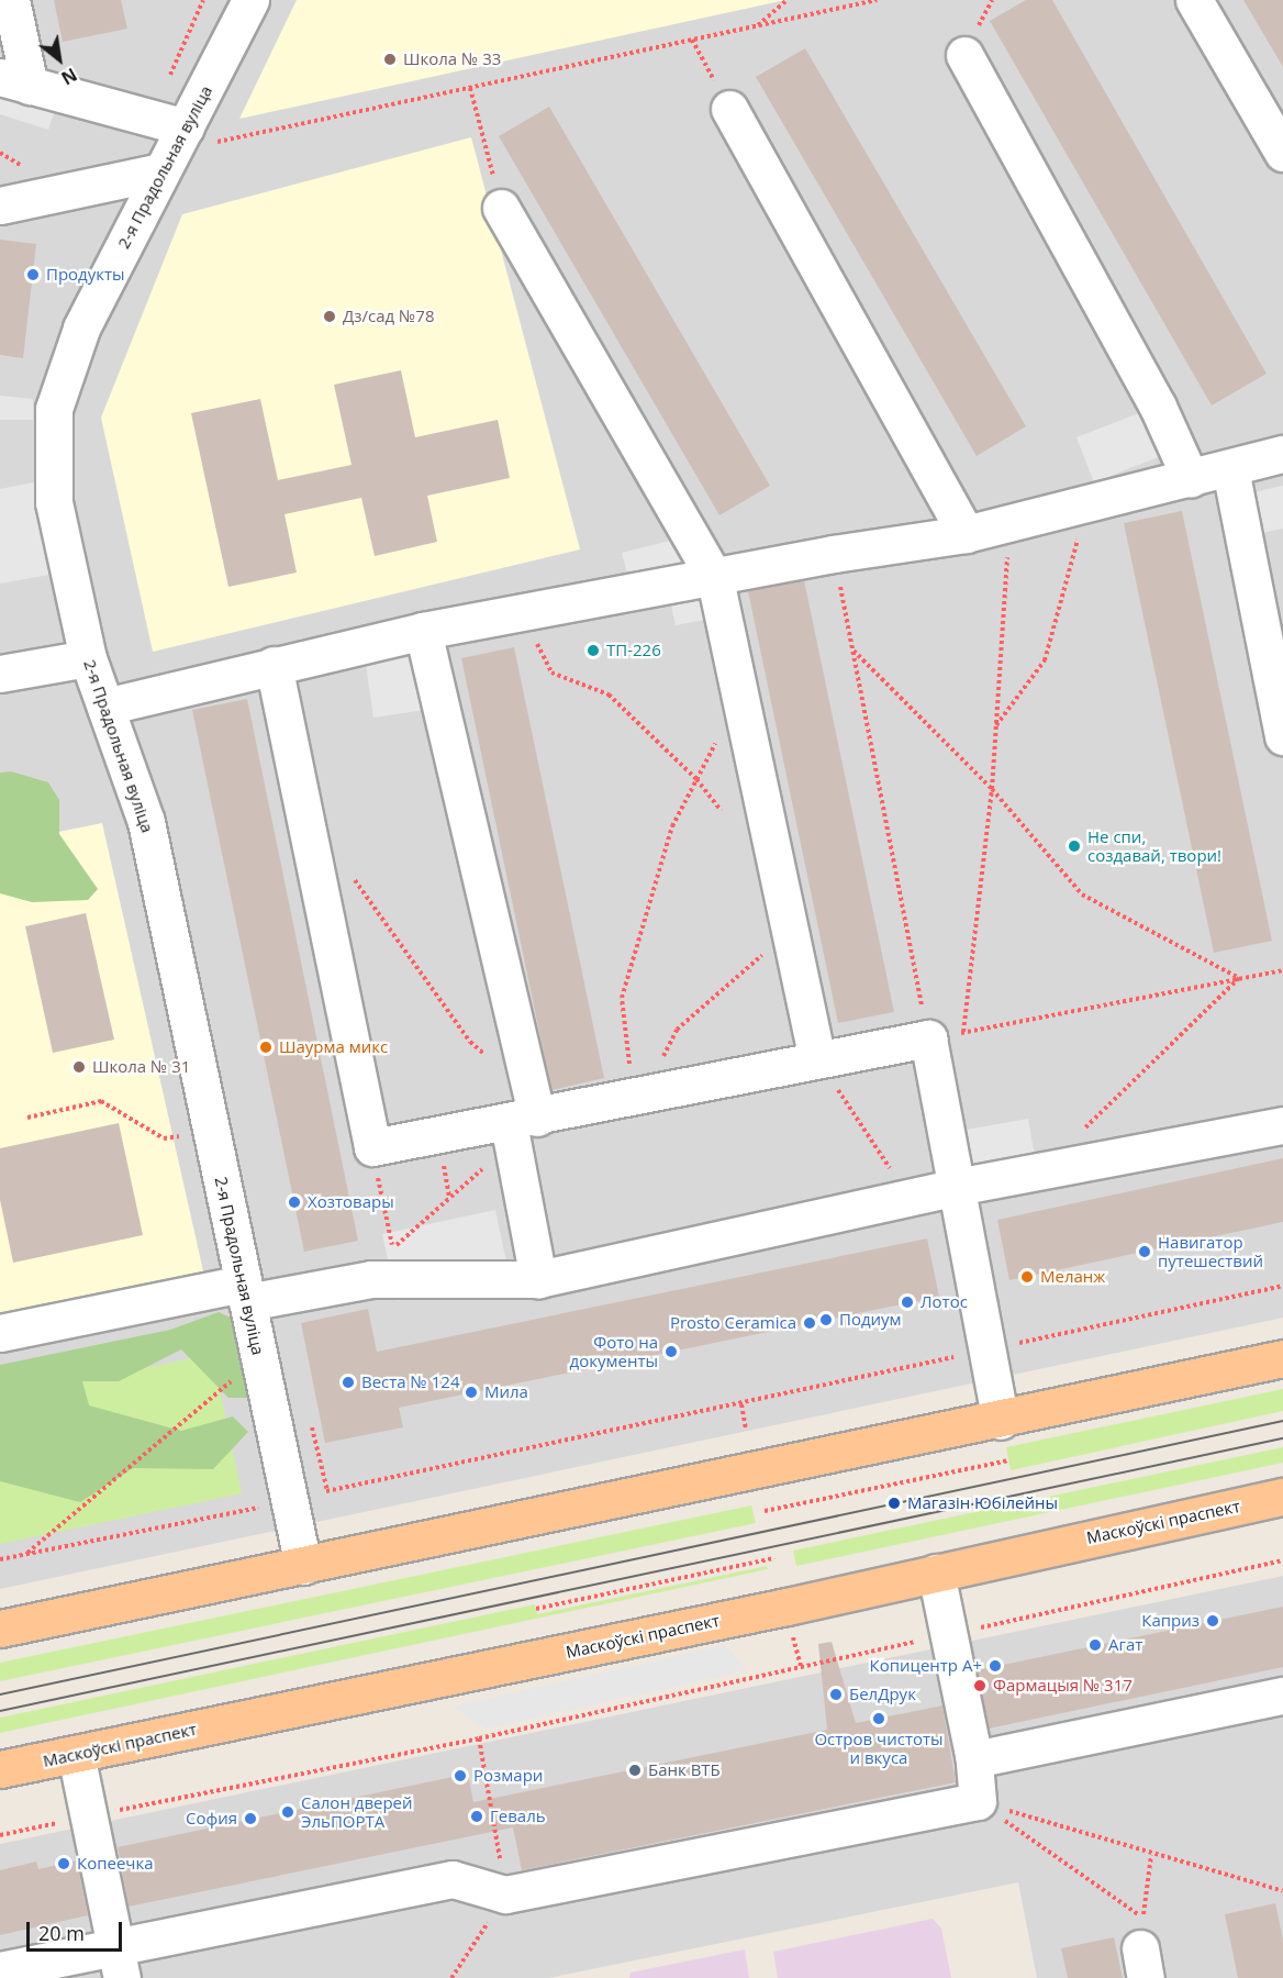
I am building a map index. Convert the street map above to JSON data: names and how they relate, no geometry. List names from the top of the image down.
{
  "streets": {
    "main road": ["Маскоўскі праспект"],
    "street": ["2-я Прадольная вуліца"]
  },
  "places": [
    "Школа № 33",
    "Продукты",
    "Дз/сад №78",
    "ТП-226",
    "Не спи, создавай, твори!",
    "Шаурма микс",
    "Школа № 31",
    "Хозтовары",
    "Навигатор путешествий",
    "Меланж",
    "Лотос",
    "Подиум",
    "Prosto Ceramica",
    "Фото на документы",
    "Веста № 124",
    "Мила",
    "Магазін Юбілейны",
    "Каприз",
    "Агат",
    "Копицентр A+",
    "Фармацыя № 317",
    "БелДрук",
    "Остров чистоты и вкуса",
    "Банк ВТБ",
    "Розмари",
    "Салон дверей ЭльПОРТА",
    "Геваль",
    "София",
    "Копеечка"
  ],
  "scale_bar": "20 m",
  "north": "bottom right"
}
